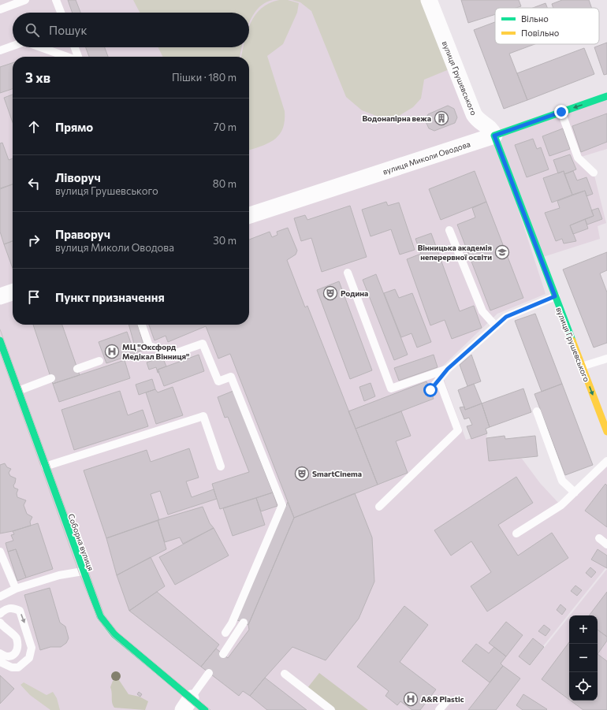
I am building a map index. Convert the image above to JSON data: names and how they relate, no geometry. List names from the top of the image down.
{
  "streets": {
    "street": ["вулиця Грушевського", "вулиця Миколи Оводова", "Соборна вулиця"]
  },
  "crossings": [
    ["вулиця Грушевського", "вулиця Миколи Оводова"]
  ],
  "places": {
    "building": ["Водонапірна вежа"],
    "school or university": ["Вінницька академія неперервної освіти"],
    "theatre": ["Родина", "SmartCinema"],
    "hospital": ["МЦ \"Оксфорд Медікал Вінниця\"", "A&R Plastic"]
  },
  "legend": ["Вільно", "Повільно"],
  "page": {
    "search": "Пошук",
    "heading": ["3 хв", "Пішки · 180 m"],
    "list": [
      ["Прямо", "70 m"],
      ["Ліворуч", "вулиця Грушевського", "80 m"],
      ["Праворуч", "вулиця Миколи Оводова", "30 m"],
      "Пункт призначення"
    ],
    "map_buttons": ["+", "−"]
  }
}
